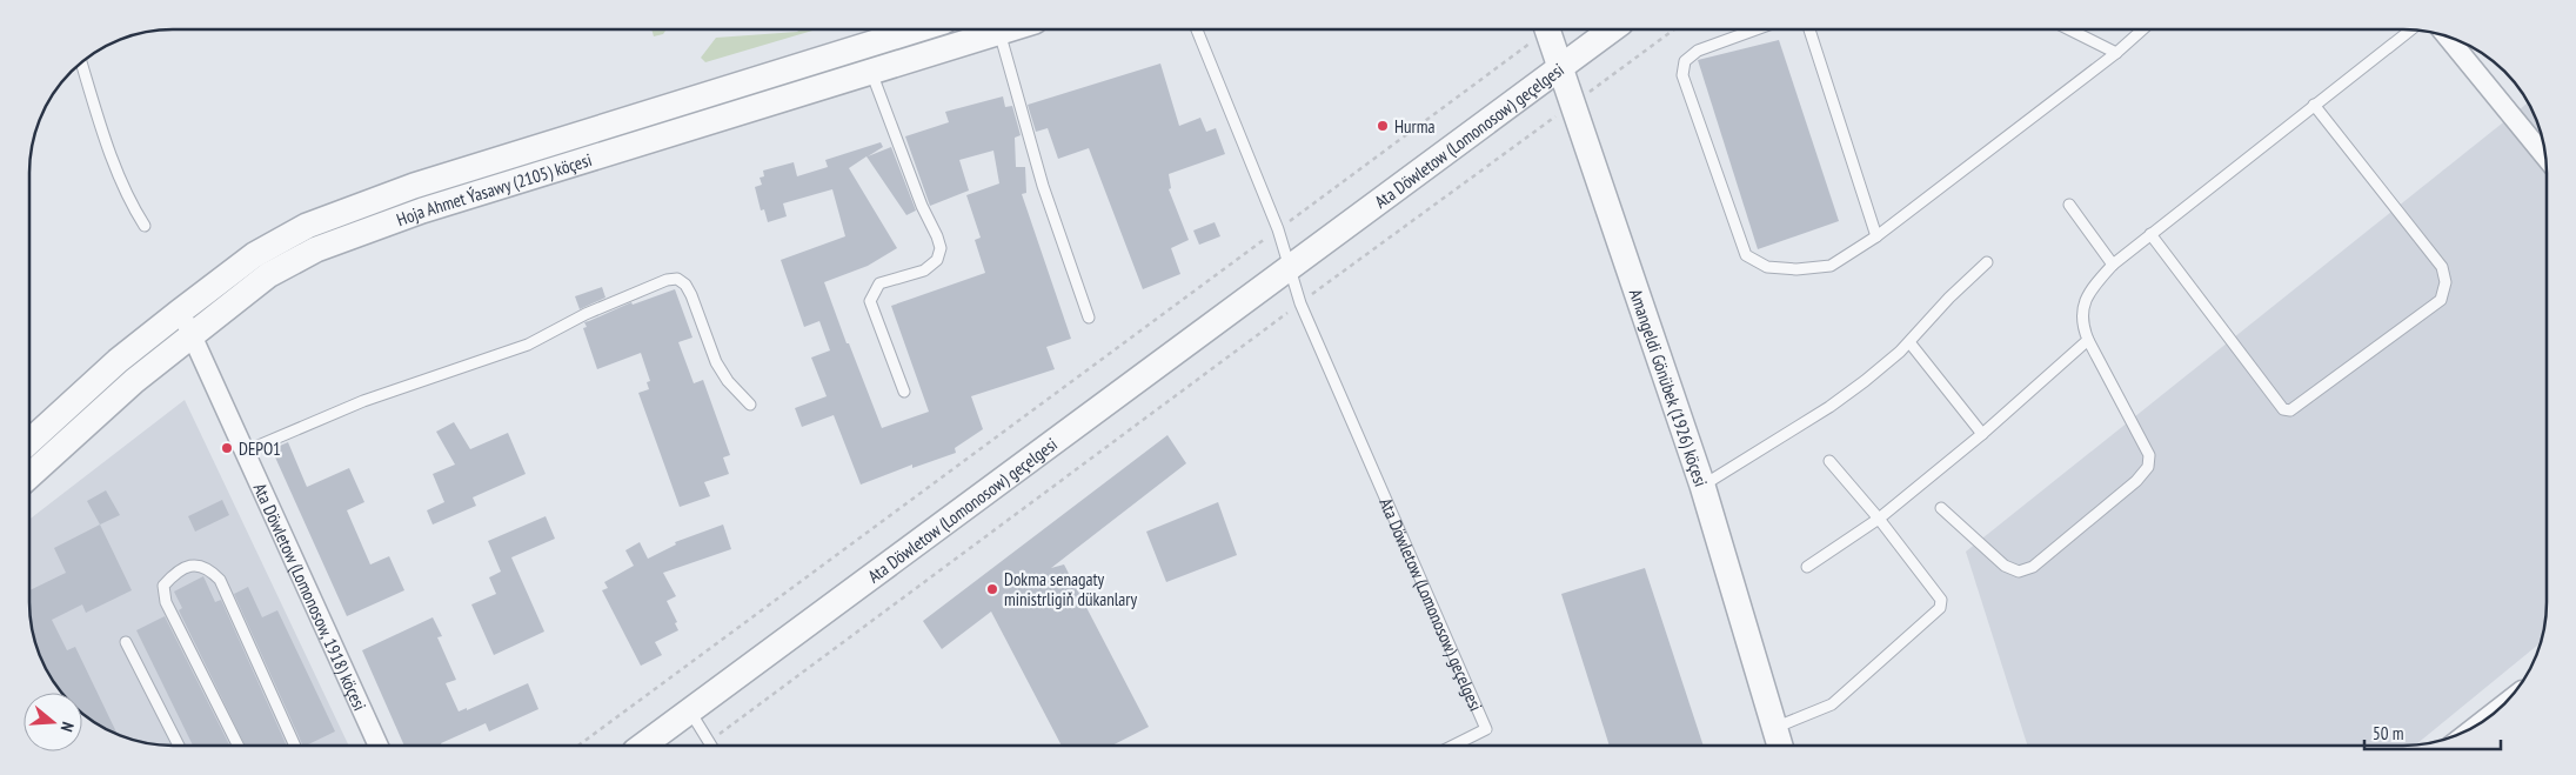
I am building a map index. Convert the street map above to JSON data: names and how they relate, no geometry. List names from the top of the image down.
{
  "streets": {
    "street": [
      "Ata Döwletow (Lomonosow) geçelgesi",
      "Hoja Ahmet Ýasawy (2105) köçesi",
      "Amangeldi Gönübek (1926) köçesi",
      "Ata Döwletow (Lomonosow, 1918) köçesi"
    ]
  },
  "crossings": [
    ["Ata Döwletow (Lomonosow) geçelgesi", "Amangeldi Gönübek (1926) köçesi"],
    ["Hoja Ahmet Ýasawy (2105) köçesi", "Ata Döwletow (Lomonosow, 1918) köçesi"]
  ],
  "places": ["Hurma", "DEPO1", "Dokma senagaty ministrligiň dükanlary"],
  "scale_bar": "50 m",
  "north": "right"
}
